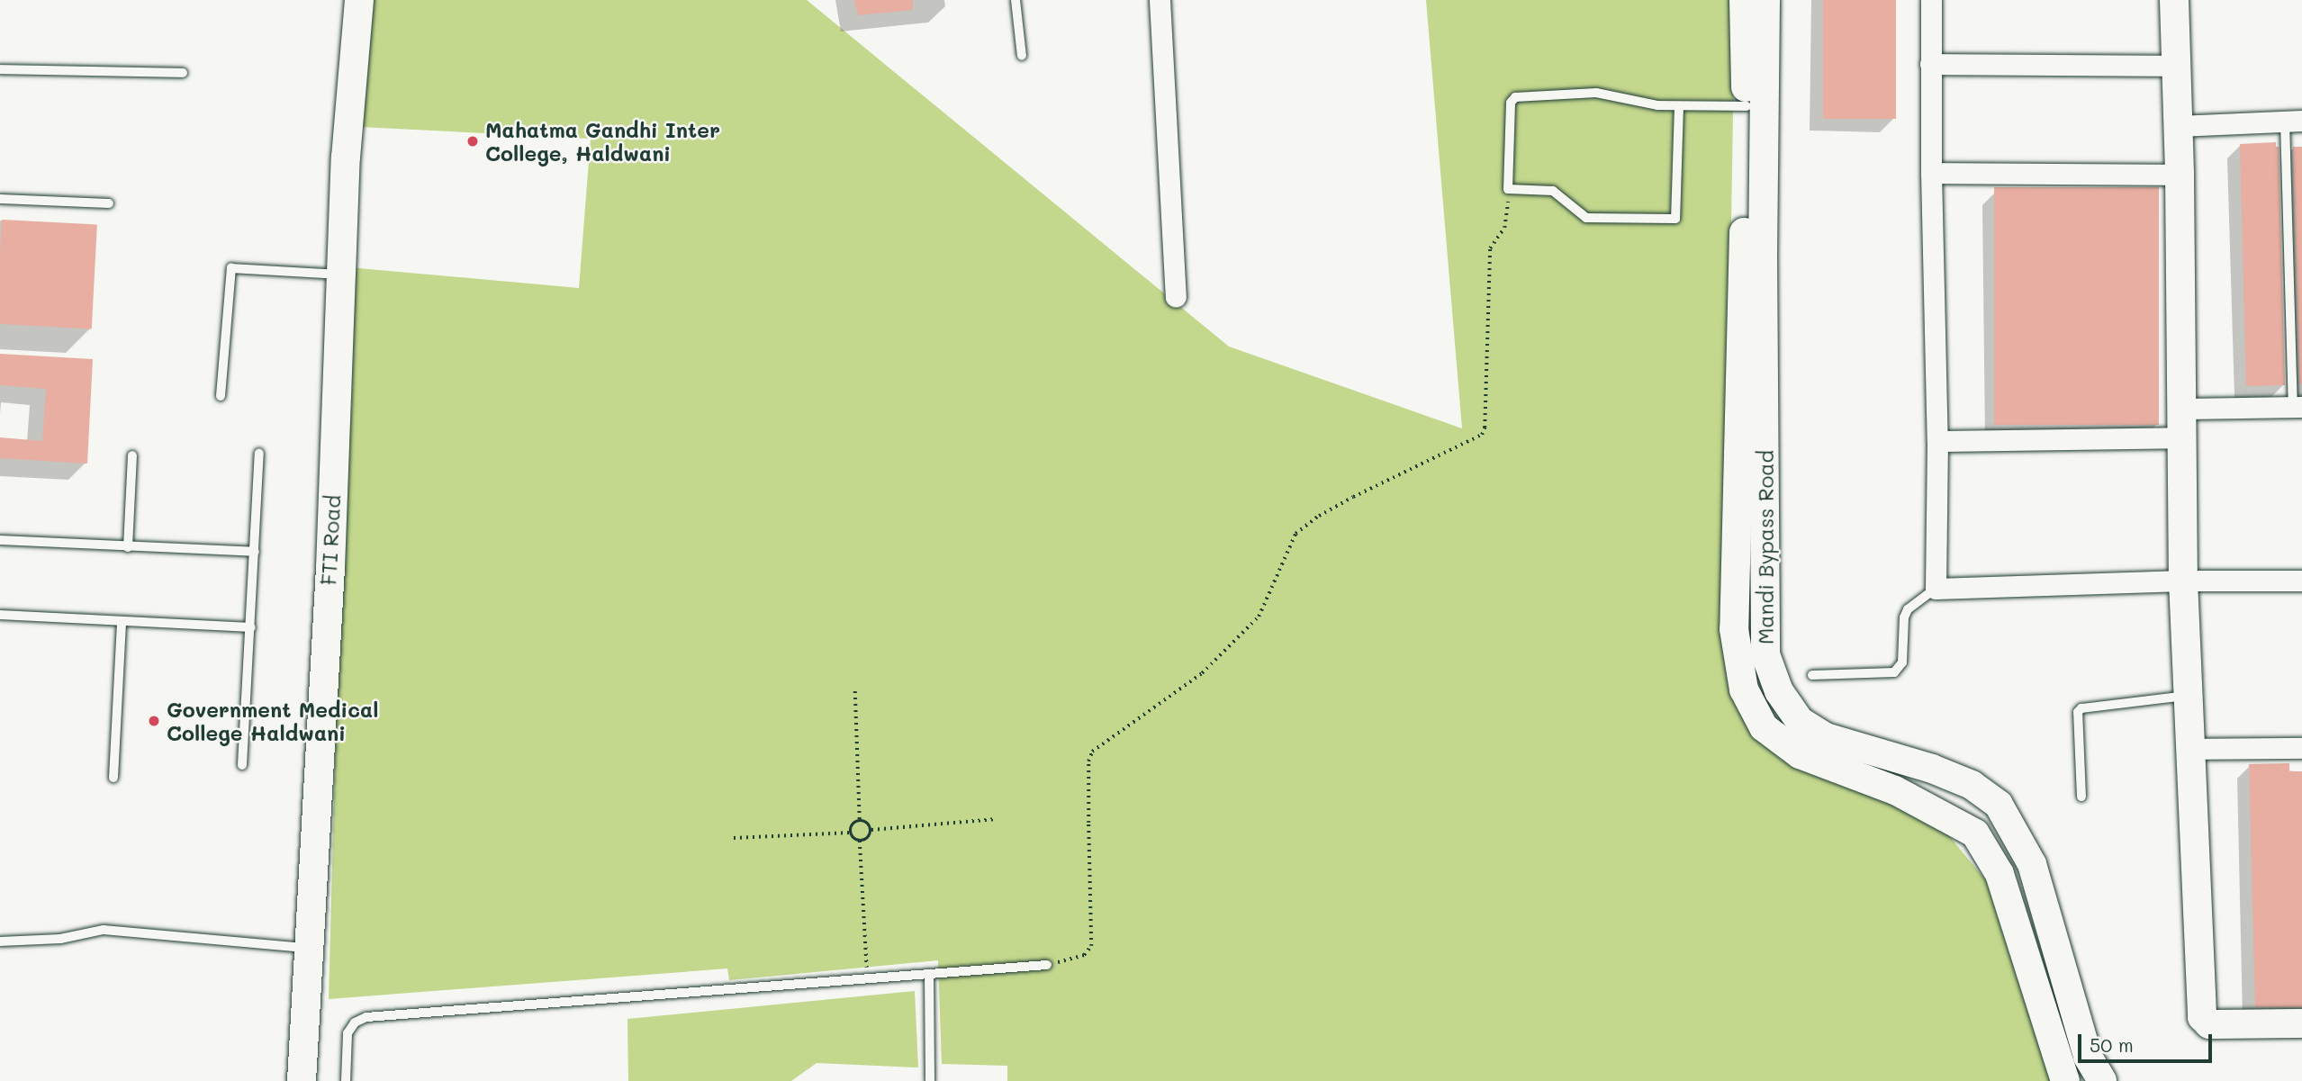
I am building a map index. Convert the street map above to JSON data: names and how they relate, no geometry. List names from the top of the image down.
{
  "streets": {
    "main road": ["FTI Road", "Mandi Bypass Road"]
  },
  "places": ["Mahatma Gandhi Inter College, Haldwani", "Government Medical College Haldwani"],
  "scale_bar": "50 m"
}
